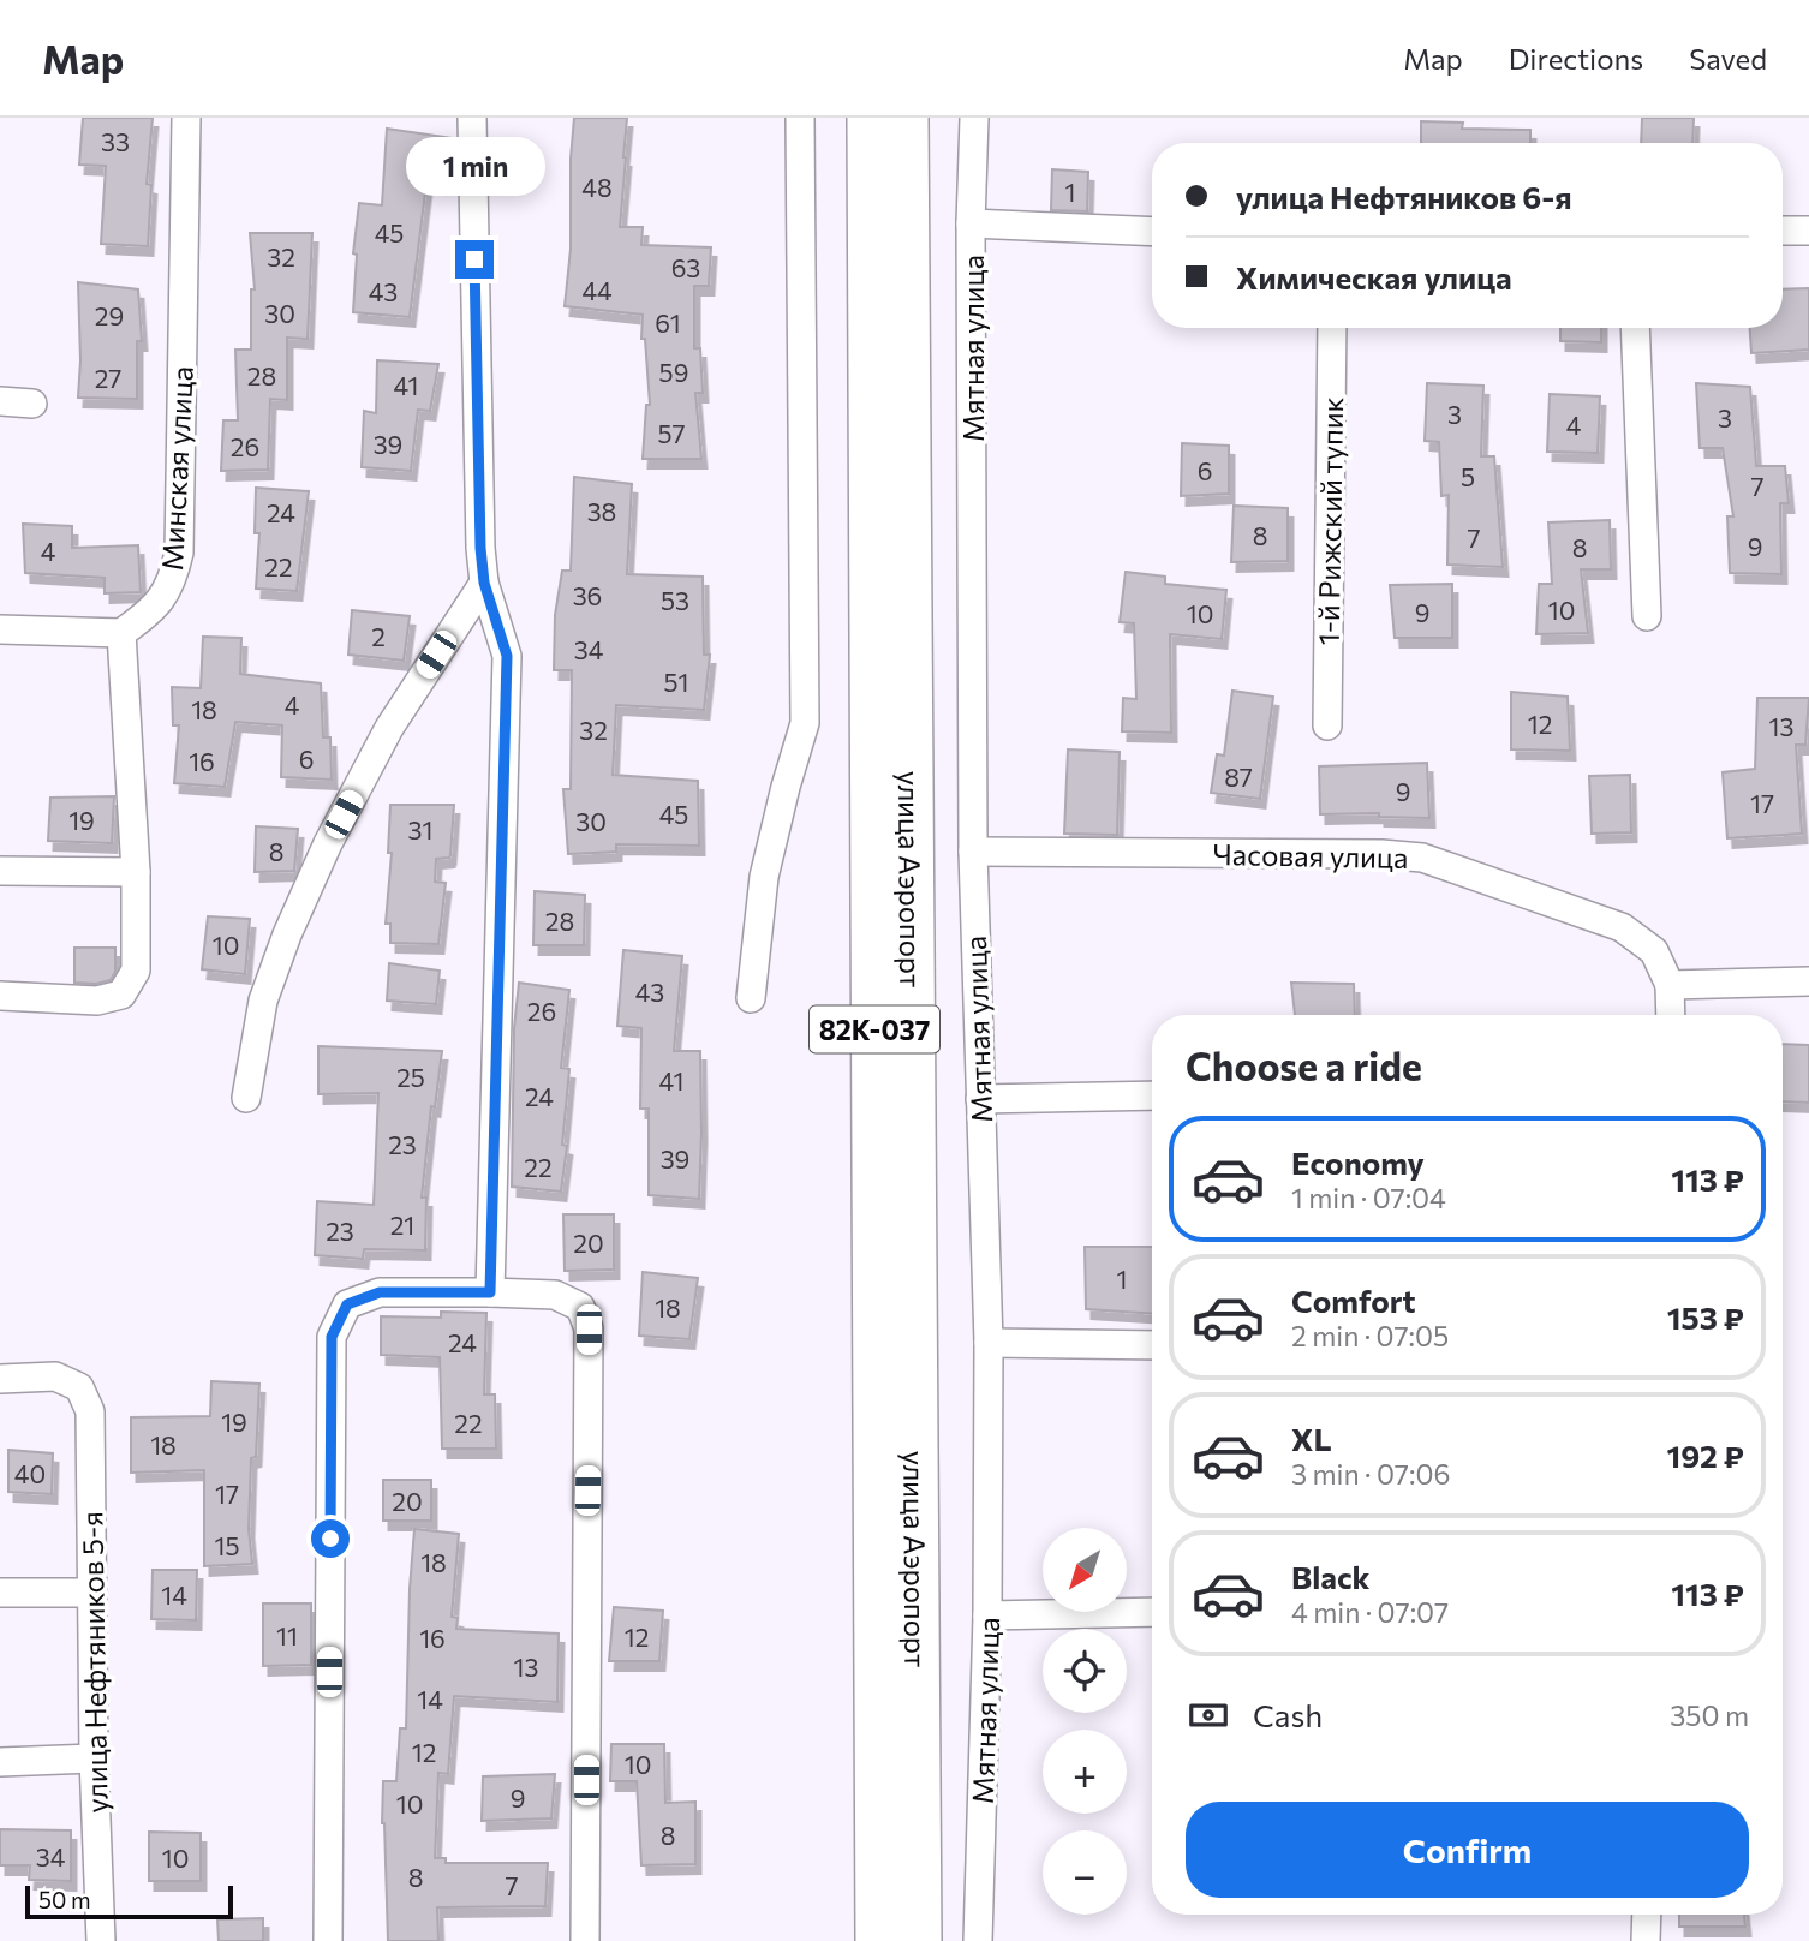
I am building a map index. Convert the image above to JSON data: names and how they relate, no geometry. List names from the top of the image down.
{
  "streets": {
    "main road": ["улица Аэропорт", "82К-037"],
    "street": [
      "Мятная улица",
      "Минская улица",
      "1-й Рижский тупик",
      "Часовая улица",
      "улица Нефтяников 5-я"
    ]
  },
  "crossings": [
    ["Мятная улица", "Часовая улица"]
  ],
  "house_numbers": [
    "33",
    "48",
    "1",
    "45",
    "32",
    "63",
    "44",
    "43",
    "30",
    "29",
    "61",
    "59",
    "28",
    "27",
    "41",
    "3",
    "3",
    "4",
    "57",
    "39",
    "26",
    "6",
    "5",
    "7",
    "38",
    "24",
    "8",
    "7",
    "9",
    "8",
    "4",
    "22",
    "36",
    "53",
    "10",
    "9",
    "10",
    "2",
    "34",
    "51",
    "4",
    "18",
    "12",
    "13",
    "32",
    "6",
    "16",
    "87",
    "9",
    "17",
    "45",
    "19",
    "30",
    "31",
    "8",
    "28",
    "10",
    "43",
    "26",
    "25",
    "41",
    "24",
    "23",
    "39",
    "22",
    "21",
    "23",
    "20",
    "1",
    "18",
    "24",
    "19",
    "22",
    "18",
    "40",
    "17",
    "20",
    "15",
    "18",
    "14",
    "11",
    "12",
    "16",
    "13",
    "14",
    "12",
    "10",
    "9",
    "10",
    "8",
    "34",
    "10",
    "8",
    "7"
  ],
  "scale_bar": "50 m",
  "north": "bottom left",
  "page": {
    "header": "Map",
    "nav": ["Map", "Directions", "Saved"],
    "bubble": "1 min",
    "banner": ["улица Нефтяников 6-я", "Химическая улица"],
    "heading": "Choose a ride",
    "list": [
      {
        "name": "Economy",
        "note": "1 min · 07:04",
        "value": "113 ₽"
      },
      {
        "name": "Comfort",
        "note": "2 min · 07:05",
        "value": "153 ₽"
      },
      {
        "name": "XL",
        "note": "3 min · 07:06",
        "value": "192 ₽"
      },
      {
        "name": "Black",
        "note": "4 min · 07:07",
        "value": "113 ₽"
      }
    ],
    "map_buttons": ["+", "−"],
    "pay": ["Cash", "350 m"],
    "buttons": "Confirm",
    "scale": "50 m"
  }
}
